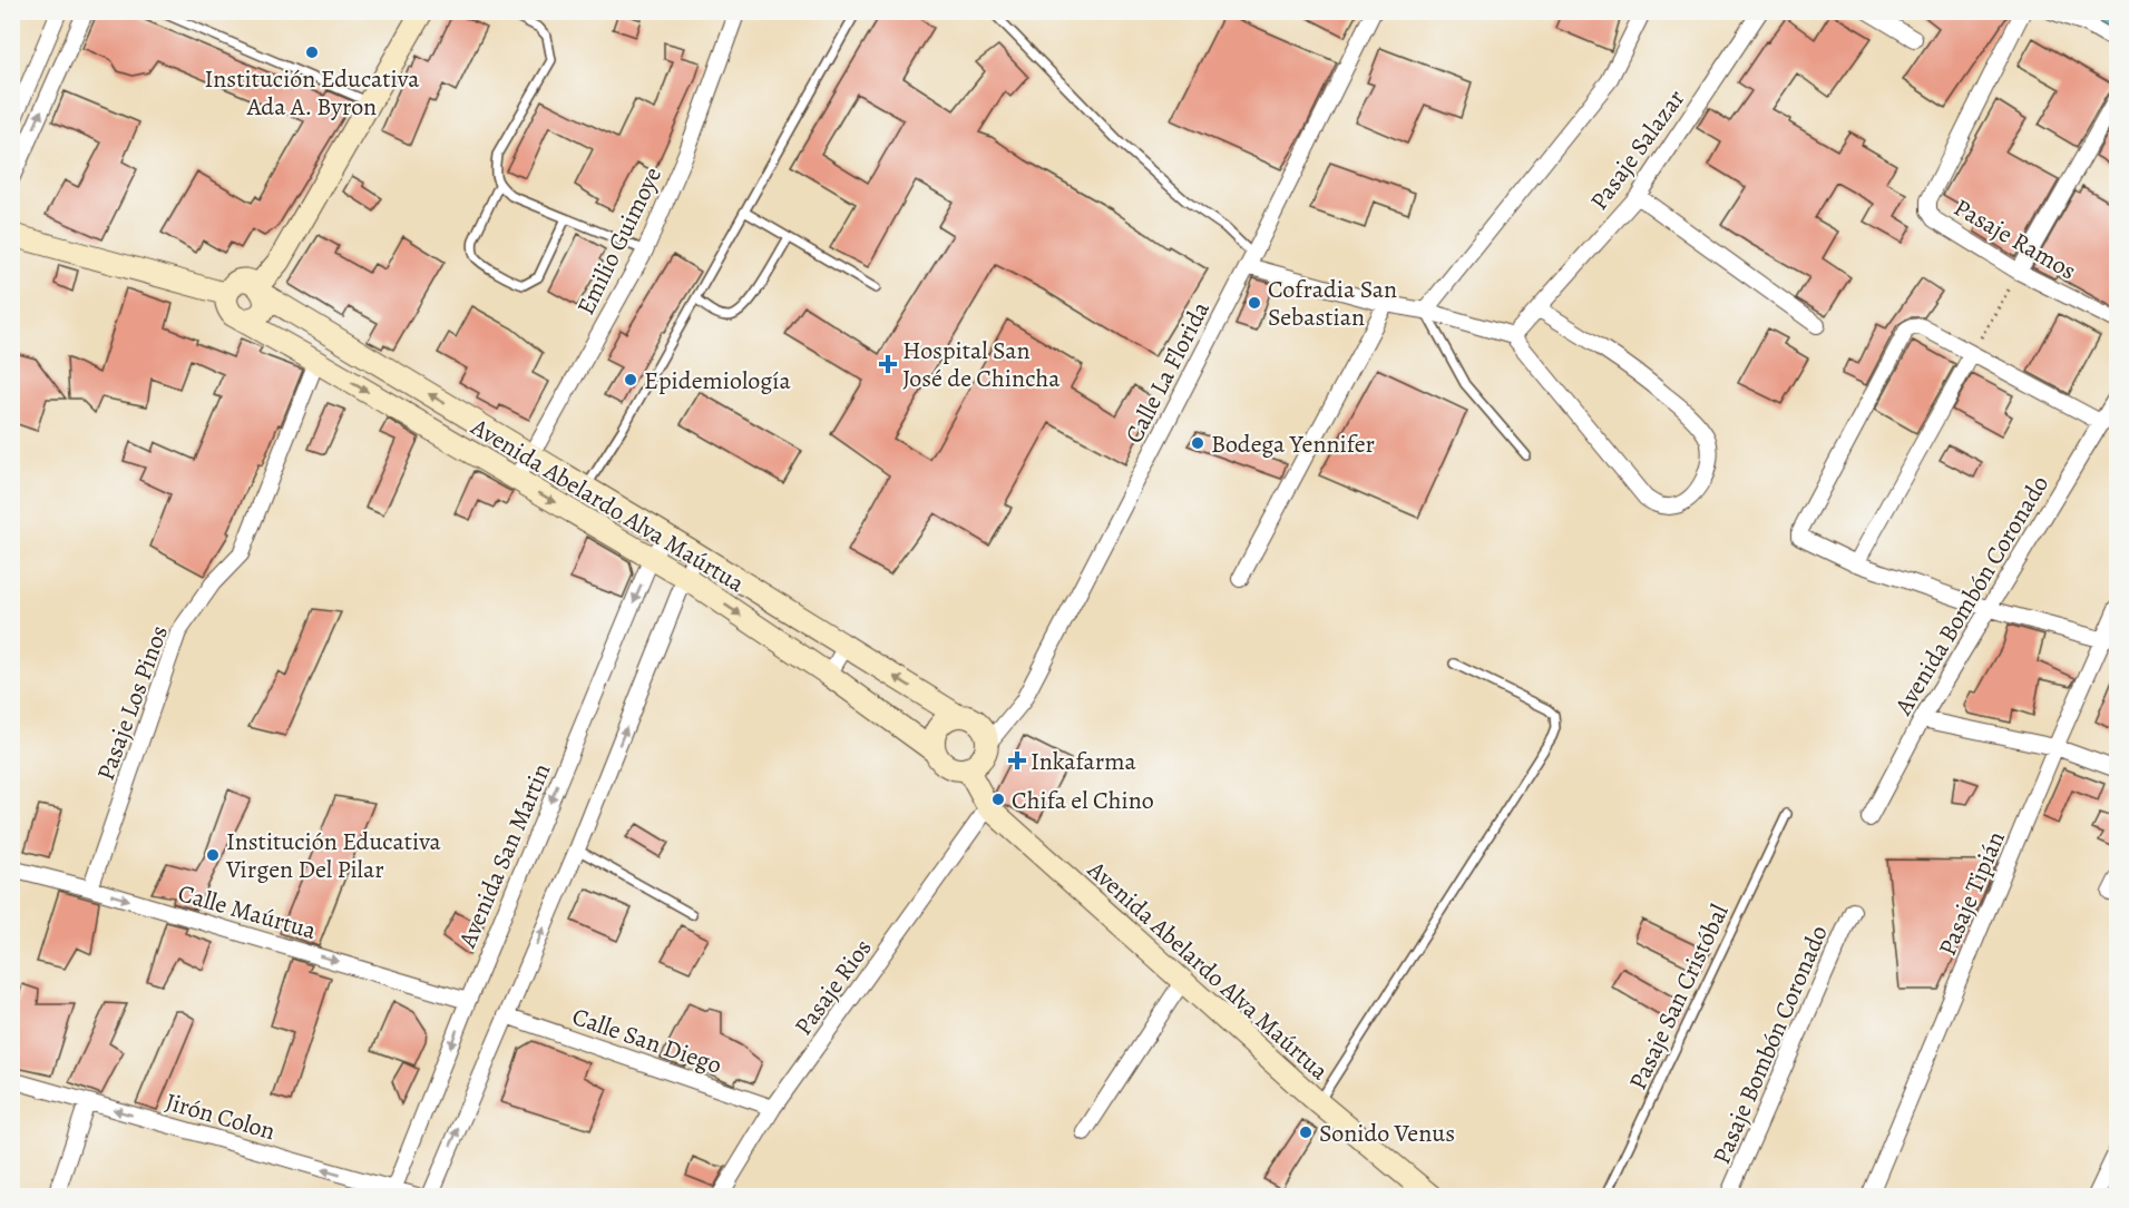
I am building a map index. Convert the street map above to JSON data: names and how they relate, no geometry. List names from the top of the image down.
{
  "streets": {
    "street": [
      "Pasaje Salazar",
      "Pasaje Ramos",
      "Emilio Guimoye",
      "Calle La Florida",
      "Avenida Abelardo Alva Maúrtua",
      "Avenida Bombón Coronado",
      "Pasaje Los Pinos",
      "Avenida San Martin",
      "Pasaje Tipián",
      "Calle Maúrtua",
      "Pasaje Rios",
      "Calle San Diego",
      "Pasaje Bombón Coronado",
      "Jirón Colon"
    ],
    "lane": ["Pasaje San Cristóbal"]
  },
  "crossings": [
    ["Emilio Guimoye", "Avenida Abelardo Alva Maúrtua"],
    ["Calle La Florida", "Avenida Abelardo Alva Maúrtua"],
    ["Avenida Abelardo Alva Maúrtua", "Pasaje Los Pinos"],
    ["Avenida Abelardo Alva Maúrtua", "Avenida San Martin"],
    ["Avenida Abelardo Alva Maúrtua", "Pasaje Rios"],
    ["Pasaje Los Pinos", "Calle Maúrtua"],
    ["Avenida San Martin", "Calle Maúrtua"],
    ["Avenida San Martin", "Jirón Colon"],
    ["Pasaje Rios", "Calle San Diego"]
  ],
  "one_way": ["Calle Maúrtua", "Jirón Colon"],
  "places": {
    "other": [
      "Institución Educativa Ada A. Byron",
      "Cofradia San Sebastian",
      "Epidemiología",
      "Bodega Yennifer",
      "Chifa el Chino",
      "Institución Educativa Virgen Del Pilar",
      "Sonido Venus"
    ],
    "health": ["Hospital San José de Chincha", "Inkafarma"]
  }
}
